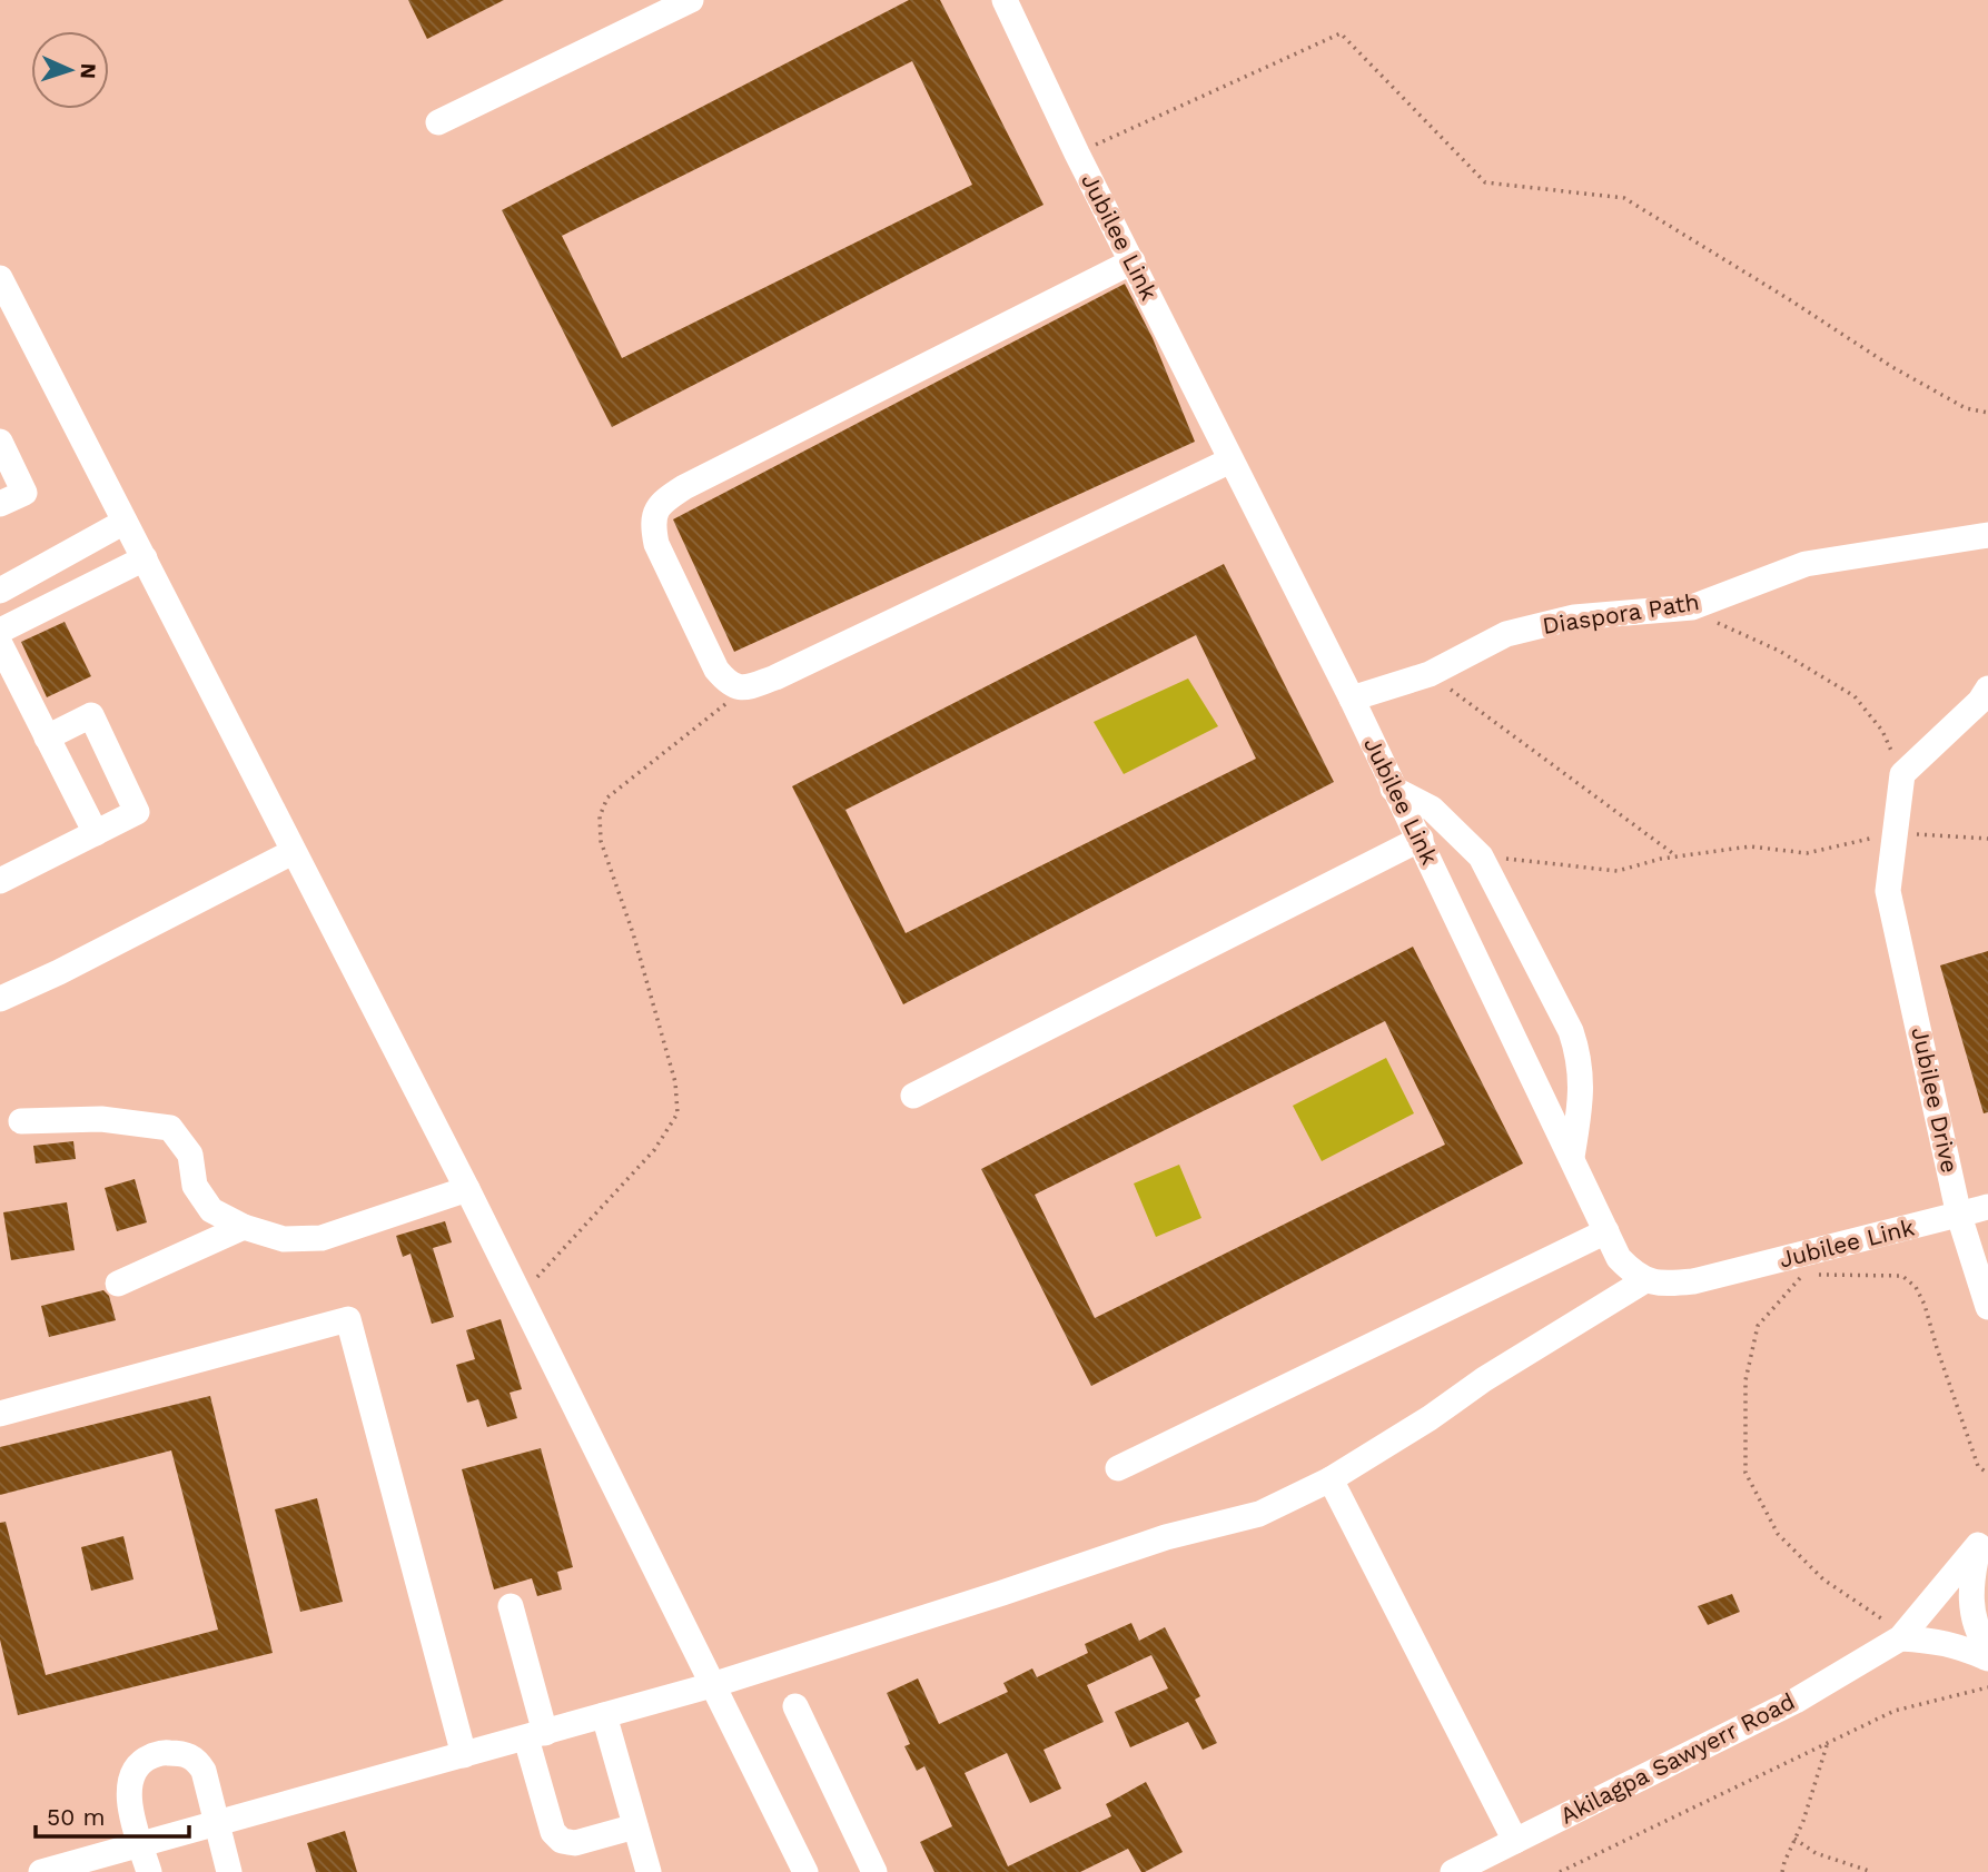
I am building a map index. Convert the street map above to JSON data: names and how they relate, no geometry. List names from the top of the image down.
{
  "streets": {
    "street": [
      "Jubilee Link",
      "Diaspora Path",
      "Jubilee Drive",
      "Akilagpa Sawyerr Road"
    ]
  },
  "crossings": [
    ["Jubilee Link", "Diaspora Path"],
    ["Jubilee Link", "Jubilee Drive"]
  ],
  "scale_bar": "50 m",
  "north": "right"
}
